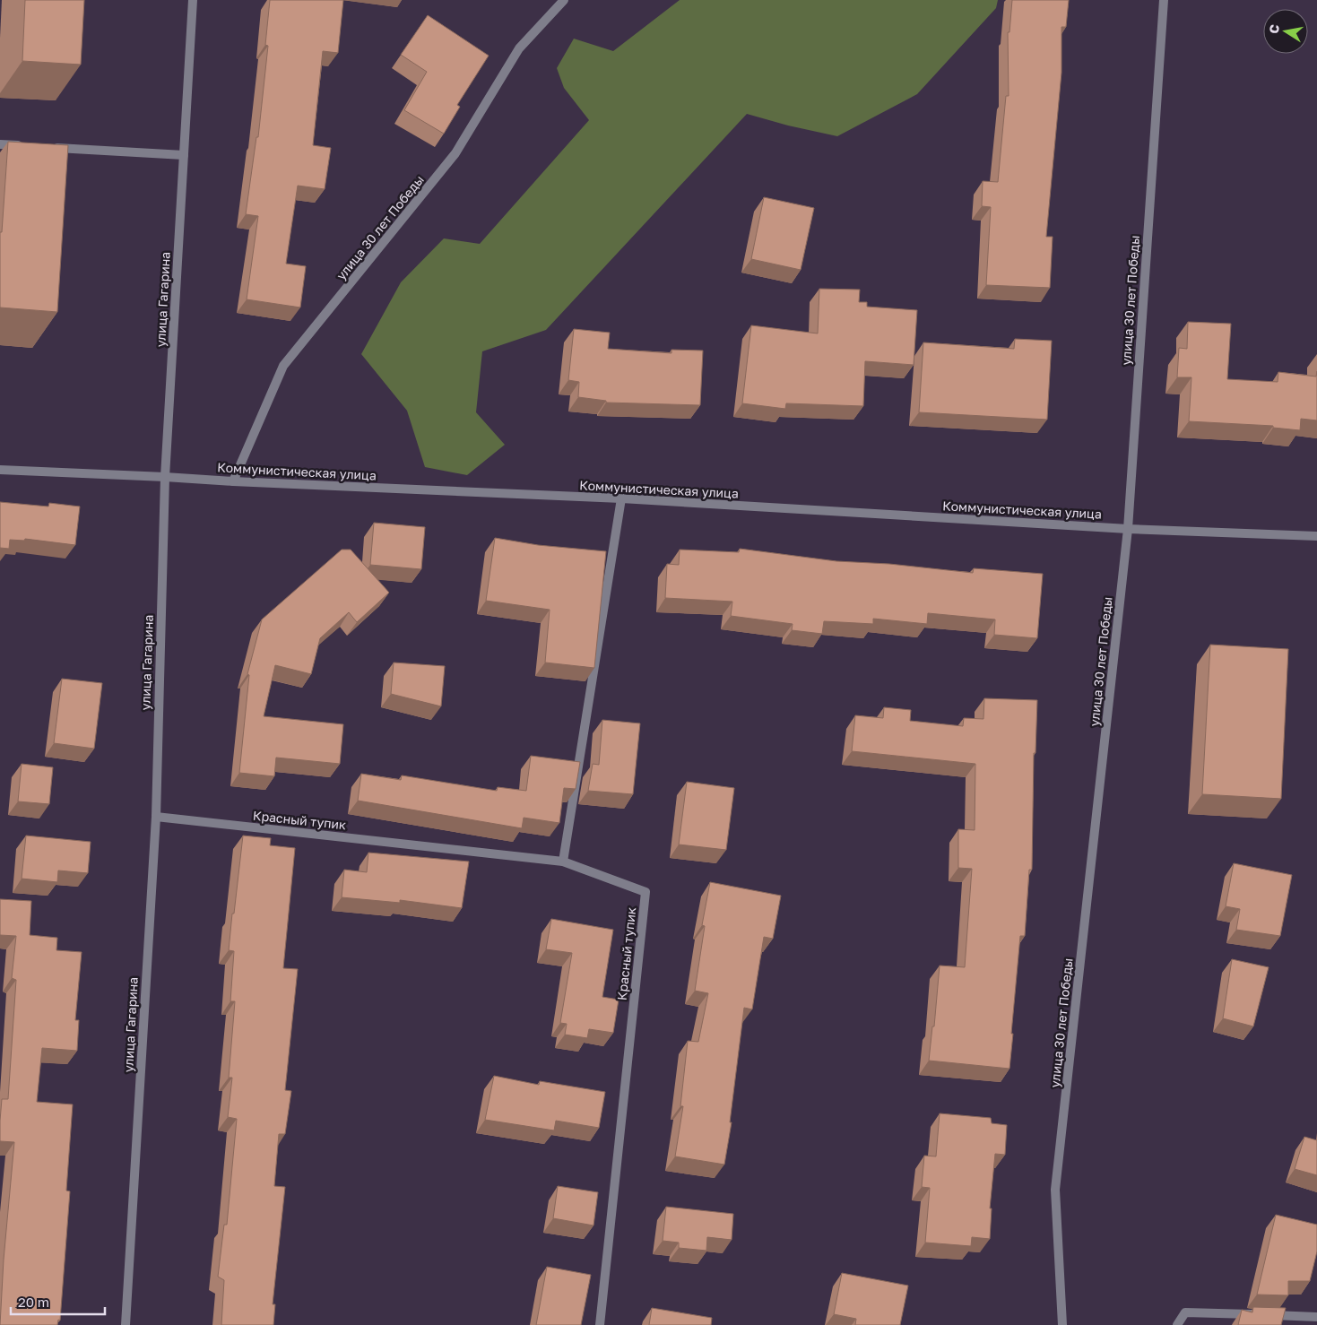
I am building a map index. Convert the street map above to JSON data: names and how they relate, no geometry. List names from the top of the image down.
{
  "streets": {
    "street": [
      "улица 30 лет Победы",
      "улица Гагарина",
      "Коммунистическая улица",
      "Красный тупик"
    ]
  },
  "crossings": [
    ["улица 30 лет Победы", "Коммунистическая улица"],
    ["улица Гагарина", "Коммунистическая улица"],
    ["улица Гагарина", "Красный тупик"]
  ],
  "scale_bar": "20 m",
  "north": "left"
}
